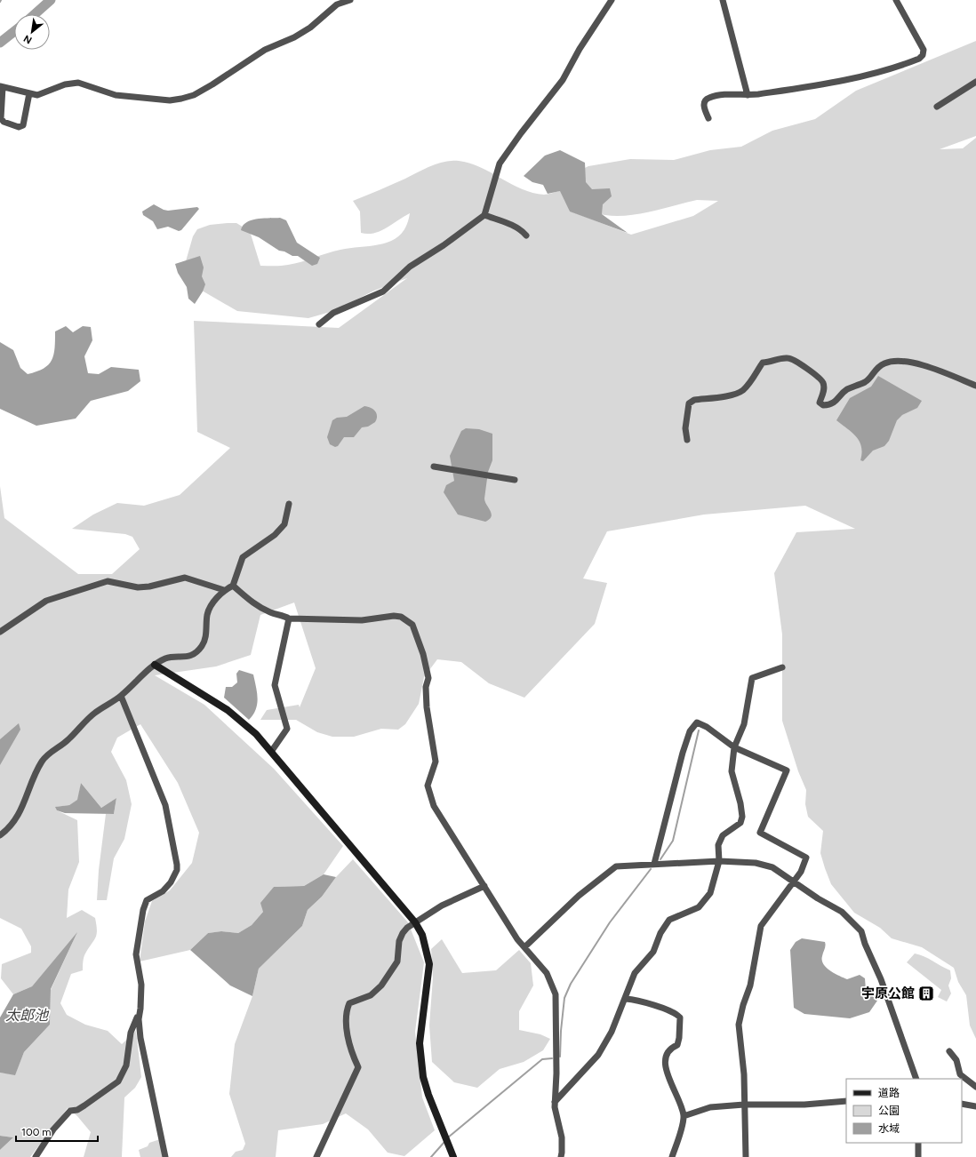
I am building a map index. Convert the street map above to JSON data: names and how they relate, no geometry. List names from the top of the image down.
{
  "water": ["太郎池"],
  "places": {
    "building": ["宇原公館"]
  },
  "legend": ["道路", "公園", "水域"],
  "scale_bar": "100 m",
  "north": "bottom left"
}
